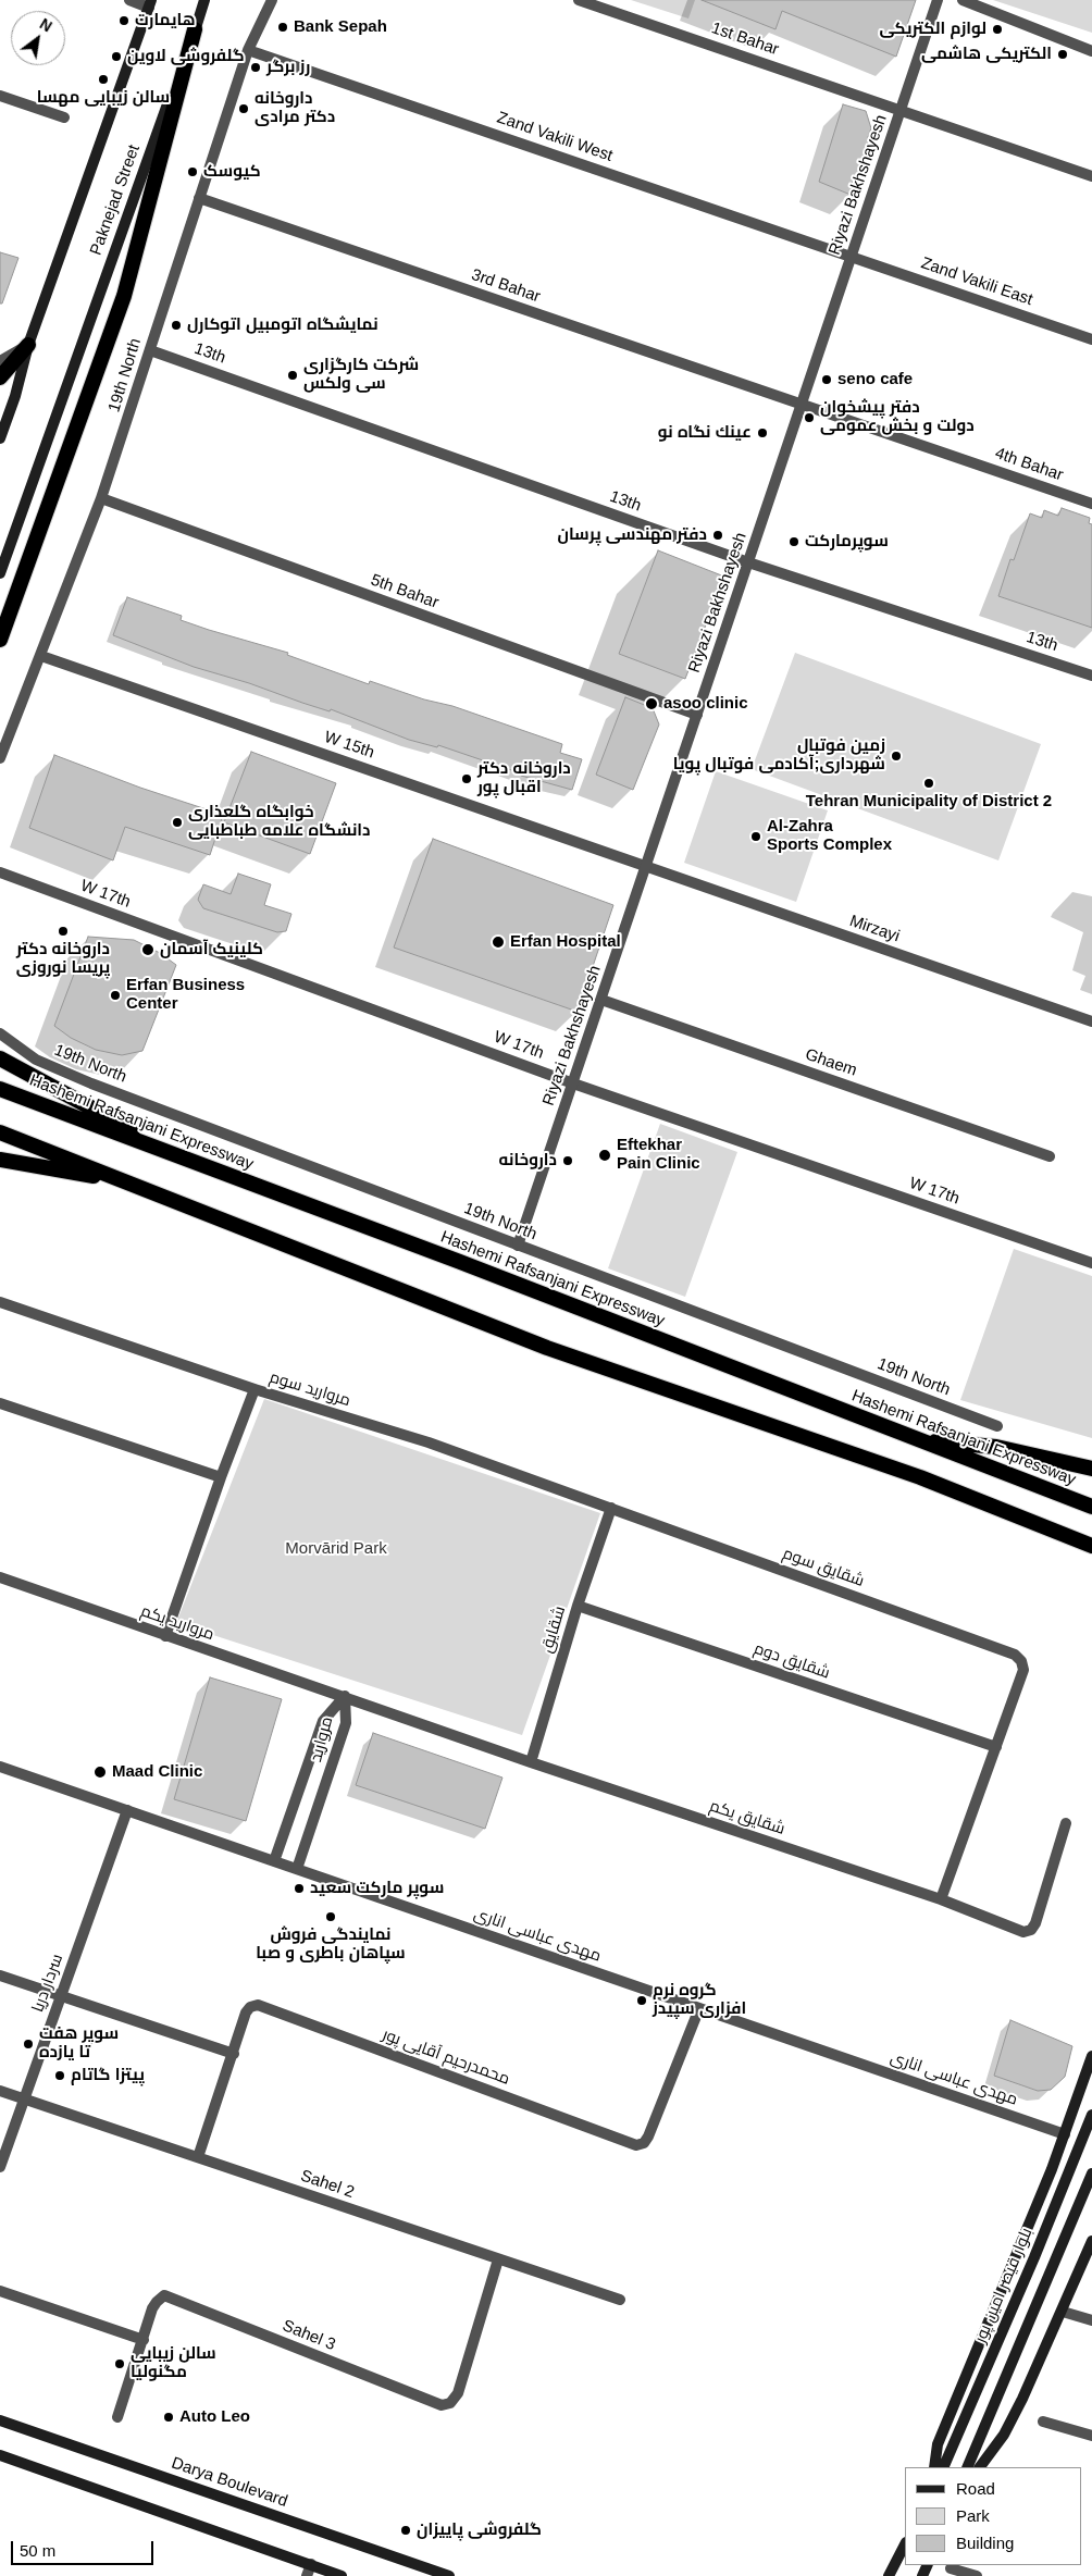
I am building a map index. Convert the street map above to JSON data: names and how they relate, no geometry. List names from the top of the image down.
{
  "streets": {
    "highway": ["Hashemi Rafsanjani Expressway"],
    "main road": ["Paknejad Street", "بلوار قیصر امین پور", "Darya Boulevard"],
    "street": [
      "1st Bahar",
      "Zand Vakili West",
      "Riyazi Bakhshayesh",
      "Zand Vakili East",
      "3rd Bahar",
      "13th",
      "19th North",
      "4th Bahar",
      "5th Bahar",
      "W 15th",
      "W 17th",
      "Mirzayi",
      "Ghaem",
      "مروارید سوم",
      "شقایق سوم",
      "مروارید یکم",
      "شقایق",
      "شقایق دوم",
      "مروارید",
      "شقایق یکم",
      "مهدی عباسی اناری",
      "سردار دریا",
      "محمدرحیم آقایی پور",
      "Sahel 2",
      "Sahel 3"
    ]
  },
  "crossings": [
    ["1st Bahar", "Riyazi Bakhshayesh"],
    ["Zand Vakili West", "Riyazi Bakhshayesh"],
    ["Zand Vakili West", "Zand Vakili East"],
    ["Zand Vakili West", "19th North"],
    ["Riyazi Bakhshayesh", "Zand Vakili East"],
    ["Riyazi Bakhshayesh", "3rd Bahar"],
    ["Riyazi Bakhshayesh", "13th"],
    ["Riyazi Bakhshayesh", "19th North"],
    ["Riyazi Bakhshayesh", "4th Bahar"],
    ["Riyazi Bakhshayesh", "5th Bahar"],
    ["Riyazi Bakhshayesh", "W 15th"],
    ["Riyazi Bakhshayesh", "W 17th"],
    ["Riyazi Bakhshayesh", "Mirzayi"],
    ["Riyazi Bakhshayesh", "Ghaem"],
    ["3rd Bahar", "19th North"],
    ["3rd Bahar", "4th Bahar"],
    ["13th", "19th North"],
    ["19th North", "5th Bahar"],
    ["19th North", "W 15th"],
    ["W 15th", "Mirzayi"],
    ["مروارید سوم", "شقایق سوم"],
    ["مروارید سوم", "شقایق"],
    ["شقایق سوم", "شقایق"],
    ["شقایق سوم", "شقایق دوم"],
    ["مروارید یکم", "مروارید"],
    ["مروارید یکم", "شقایق یکم"],
    ["شقایق", "شقایق دوم"],
    ["شقایق", "شقایق یکم"],
    ["مروارید", "شقایق یکم"],
    ["مروارید", "مهدی عباسی اناری"],
    ["مهدی عباسی اناری", "سردار دریا"],
    ["مهدی عباسی اناری", "محمدرحیم آقایی پور"],
    ["سردار دریا", "Sahel 2"],
    ["محمدرحیم آقایی پور", "Sahel 2"],
    ["Sahel 2", "Sahel 3"]
  ],
  "parks": ["Morvārid Park"],
  "places": [
    "هایمارت",
    "Bank Sepah",
    "لوازم الکتریکی",
    "الکتریکی هاشمی",
    "گلفروشی لاوین",
    "رز برگر",
    "سالن زیبایی مهسا",
    "داروخانه دکتر مرادی",
    "کیوسک",
    "نمایشگاه اتومبیل اتوکارل",
    "شرکت کارگزاری سی ولکس",
    "seno cafe",
    "دفتر پیشخوان دولت و بخش عمومی",
    "عينك نگاه نو",
    "دفتر مهندسی پرسان",
    "سوپرمارکت",
    "asoo clinic",
    "زمین فوتبال شهرداری;آکادمی فوتبال پویا",
    "داروخانه دکتر اقبال پور",
    "Tehran Municipality of District 2",
    "خوابگاه گلعذاری دانشگاه علامه طباطبایی",
    "Al-Zahra Sports Complex",
    "داروخانه دکتر پریسا نوروزی",
    "Erfan Hospital",
    "کلینیک آسمان",
    "Erfan Business Center",
    "Eftekhar Pain Clinic",
    "داروخانه",
    "Maad Clinic",
    "سوپر مارکت سعید",
    "نمایندگی فروش سپاهان باطری و صبا",
    "گروه نرم افزاری سپیدز",
    "سوپر هفت تا یازده",
    "پیتزا گاتام",
    "سالن زیبایی مگنولیا",
    "Auto Leo",
    "گلفروشی پاییزان"
  ],
  "legend": ["Road", "Park", "Building"],
  "scale_bar": "50 m",
  "north": "top right"
}
